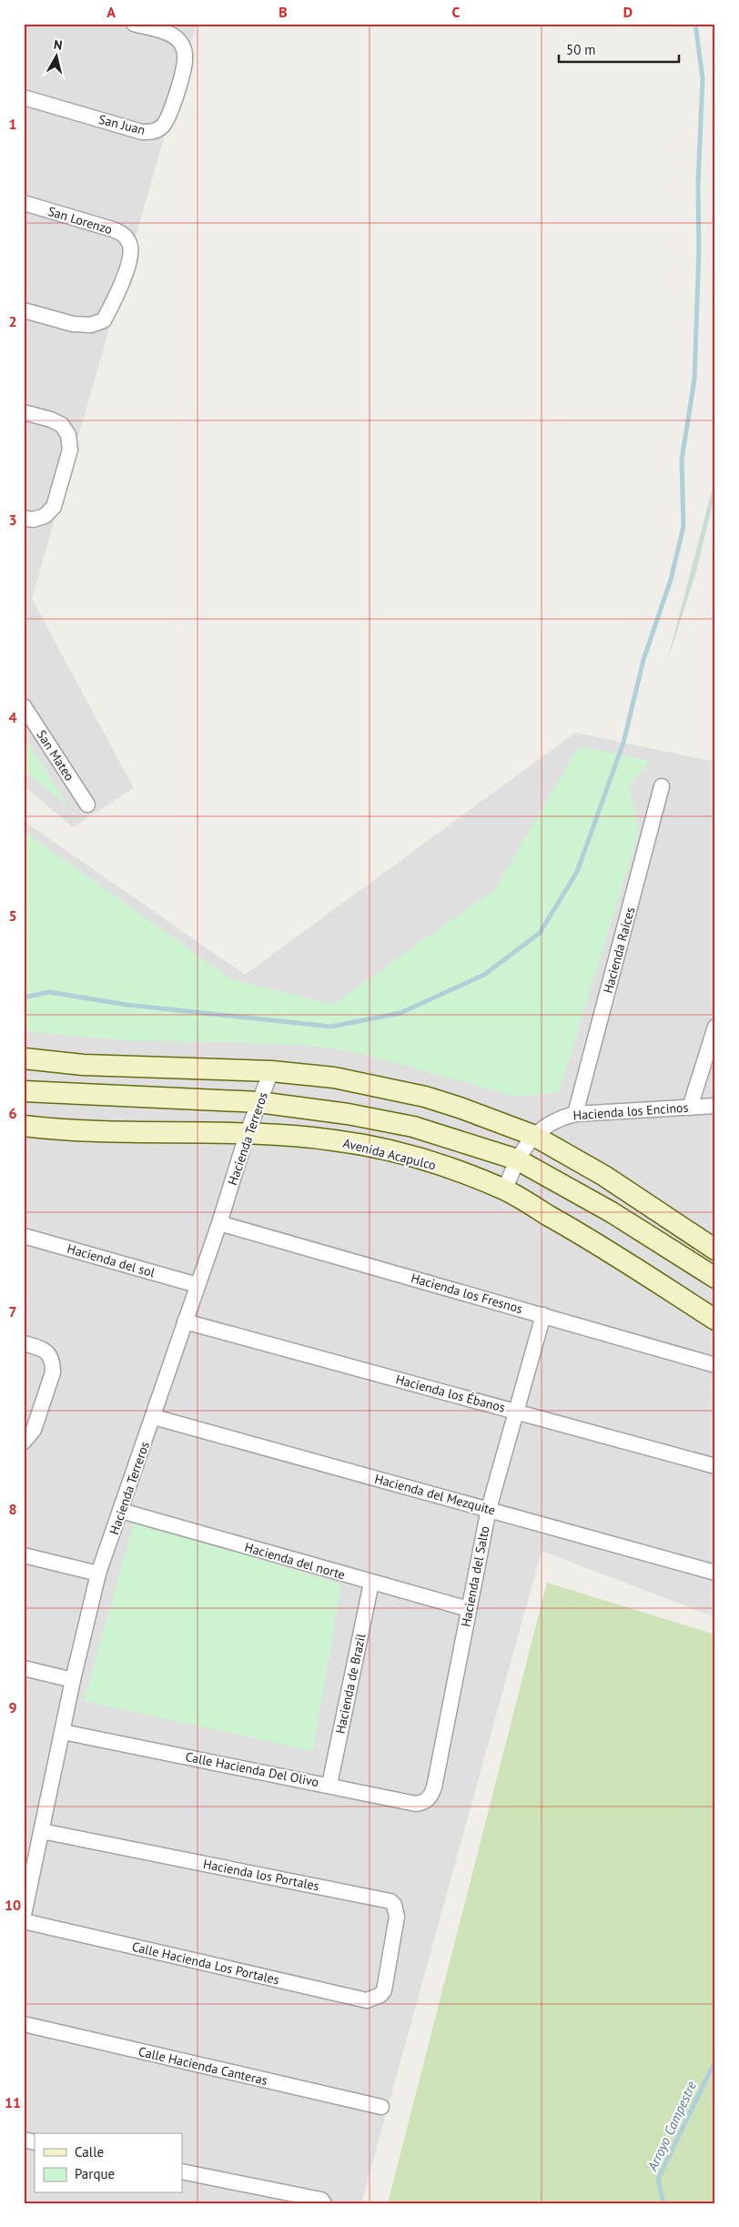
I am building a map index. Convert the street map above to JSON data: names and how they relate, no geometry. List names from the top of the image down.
{
  "streets": {
    "street": [
      "San Juan",
      "San Lorenzo",
      "San Mateo",
      "Hacienda Raíces",
      "Hacienda los Encinos",
      "Hacienda Terreros",
      "Avenida Acapulco",
      "Hacienda del sol",
      "Hacienda los Fresnos",
      "Hacienda los Ébanos",
      "Hacienda del Mezquite",
      "Hacienda del norte",
      "Hacienda del Salto",
      "Hacienda de Brazil",
      "Calle Hacienda Del Olivo",
      "Hacienda los Portales",
      "Calle Hacienda Los Portales",
      "Calle Hacienda Canteras"
    ]
  },
  "crossings": [
    ["Hacienda Raíces", "Hacienda los Encinos"],
    ["Hacienda los Encinos", "Avenida Acapulco"],
    ["Hacienda Terreros", "Avenida Acapulco"],
    ["Hacienda Terreros", "Hacienda del sol"],
    ["Hacienda Terreros", "Hacienda los Fresnos"],
    ["Hacienda Terreros", "Hacienda los Ébanos"],
    ["Hacienda Terreros", "Hacienda del Mezquite"],
    ["Hacienda Terreros", "Hacienda del norte"],
    ["Hacienda Terreros", "Calle Hacienda Del Olivo"],
    ["Hacienda Terreros", "Hacienda los Portales"],
    ["Hacienda los Fresnos", "Hacienda del Salto"],
    ["Hacienda los Ébanos", "Hacienda del Salto"],
    ["Hacienda del Mezquite", "Hacienda del Salto"],
    ["Hacienda del norte", "Hacienda del Salto"],
    ["Hacienda del norte", "Hacienda de Brazil"],
    ["Hacienda del Salto", "Calle Hacienda Del Olivo"],
    ["Hacienda de Brazil", "Calle Hacienda Del Olivo"],
    ["Hacienda los Portales", "Calle Hacienda Los Portales"]
  ],
  "water": ["Arroyo Campestre"],
  "legend": ["Calle", "Parque"],
  "scale_bar": "50 m",
  "north": "top",
  "grid": {
    "columns": [
      "A",
      "B",
      "C",
      "D"
    ],
    "rows": [
      "1",
      "2",
      "3",
      "4",
      "5",
      "6",
      "7",
      "8",
      "9",
      "10",
      "11"
    ]
  }
}
